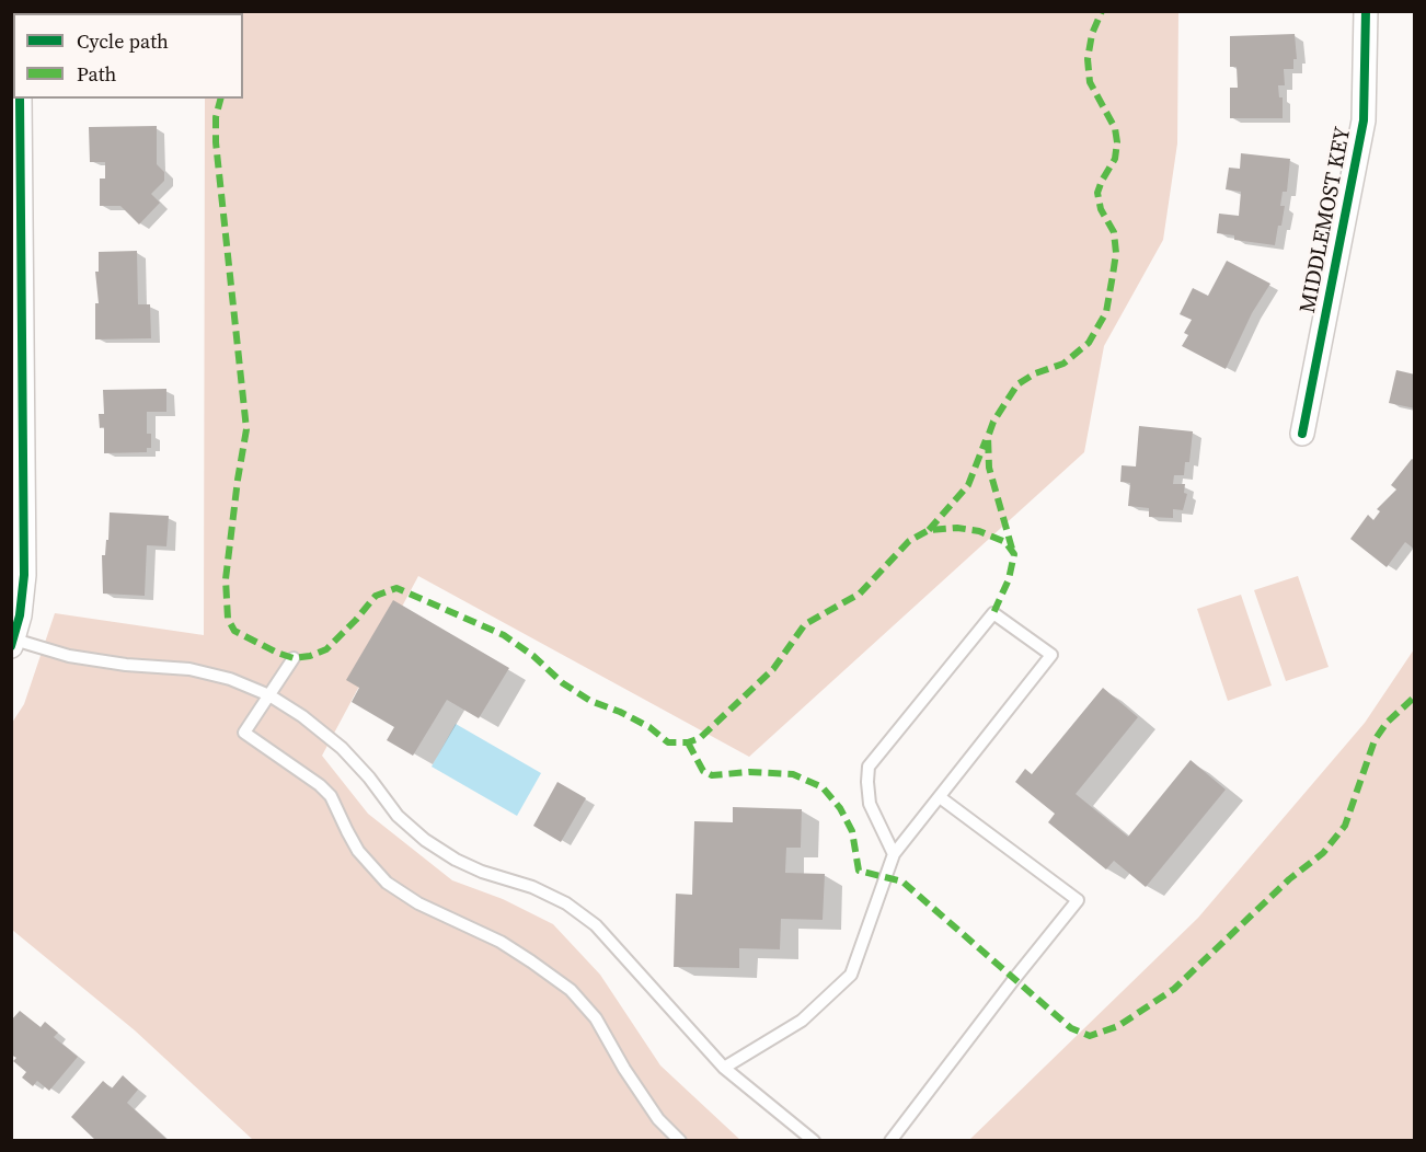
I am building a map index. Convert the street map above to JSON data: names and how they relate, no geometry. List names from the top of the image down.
{
  "streets": {
    "street": ["MIDDLEMOST KEY"]
  },
  "legend": ["Cycle path", "Path"]
}
